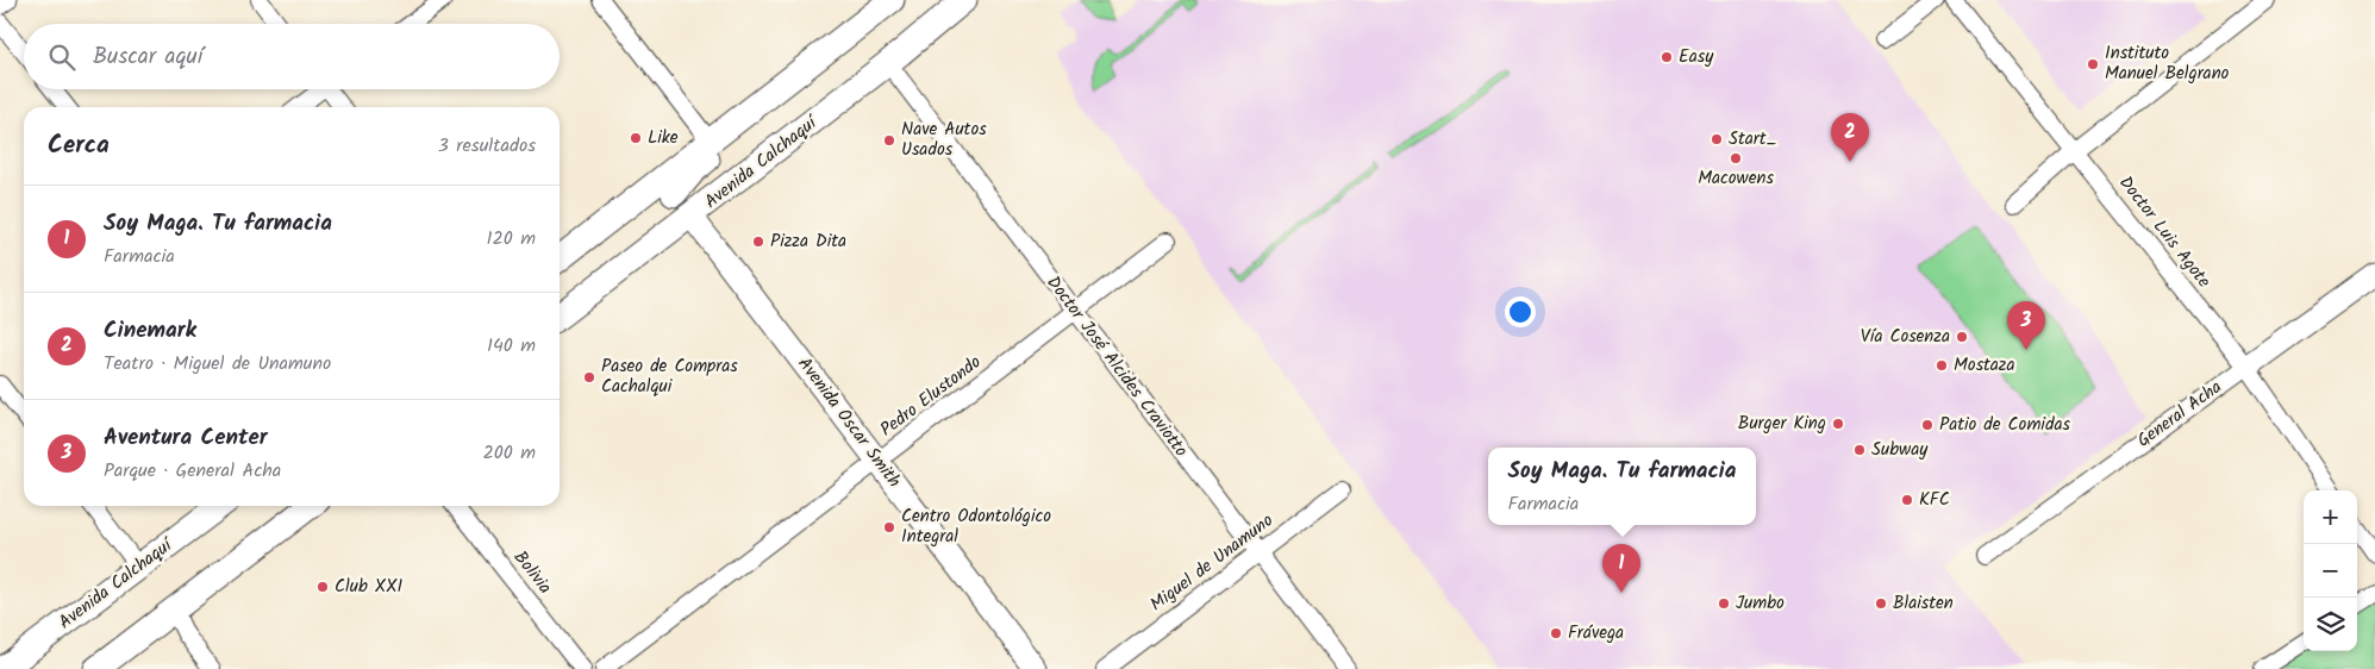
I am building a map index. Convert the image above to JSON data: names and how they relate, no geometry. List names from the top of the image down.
{
  "streets": {
    "main road": ["Avenida Calchaquí", "General Acha", "Avenida Oscar Smith"],
    "street": [
      "Doctor Luis Agote",
      "Doctor José Alcides Craviotto",
      "Pedro Elustondo",
      "Miguel de Unamuno",
      "Bolivia"
    ]
  },
  "crossings": [
    ["Avenida Calchaquí", "Doctor José Alcides Craviotto"],
    ["Avenida Calchaquí", "Avenida Oscar Smith"],
    ["Doctor Luis Agote", "General Acha"],
    ["Doctor José Alcides Craviotto", "Pedro Elustondo"],
    ["Doctor José Alcides Craviotto", "Miguel de Unamuno"],
    ["Pedro Elustondo", "Avenida Oscar Smith"]
  ],
  "places": [
    "Easy",
    "Instituto Manuel Belgrano",
    "Like",
    "Start_",
    "Nave Autos Usados",
    "Macowens",
    "Pizza Dita",
    "Vía Cosenza",
    "Mostaza",
    "Paseo de Compras Cachalqui",
    "Burger King",
    "Patio de Comidas",
    "Subway",
    "KFC",
    "Centro Odontológico Integral",
    "Club XXI",
    "Jumbo",
    "Blaisten",
    "Frávega"
  ],
  "page": {
    "search": "Buscar aquí",
    "heading": ["Cerca", "3 resultados"],
    "pins": ["2", "3", "1"],
    "list": [
      {
        "mark": "1",
        "name": "Soy Maga. Tu farmacia",
        "note": "Farmacia",
        "value": "120 m"
      },
      {
        "mark": "2",
        "name": "Cinemark",
        "note": "Teatro · Miguel de Unamuno",
        "value": "140 m"
      },
      {
        "mark": "3",
        "name": "Aventura Center",
        "note": "Parque · General Acha",
        "value": "200 m"
      }
    ],
    "popup": ["Soy Maga. Tu farmacia", "Farmacia"],
    "map_buttons": ["+", "−"]
  }
}
